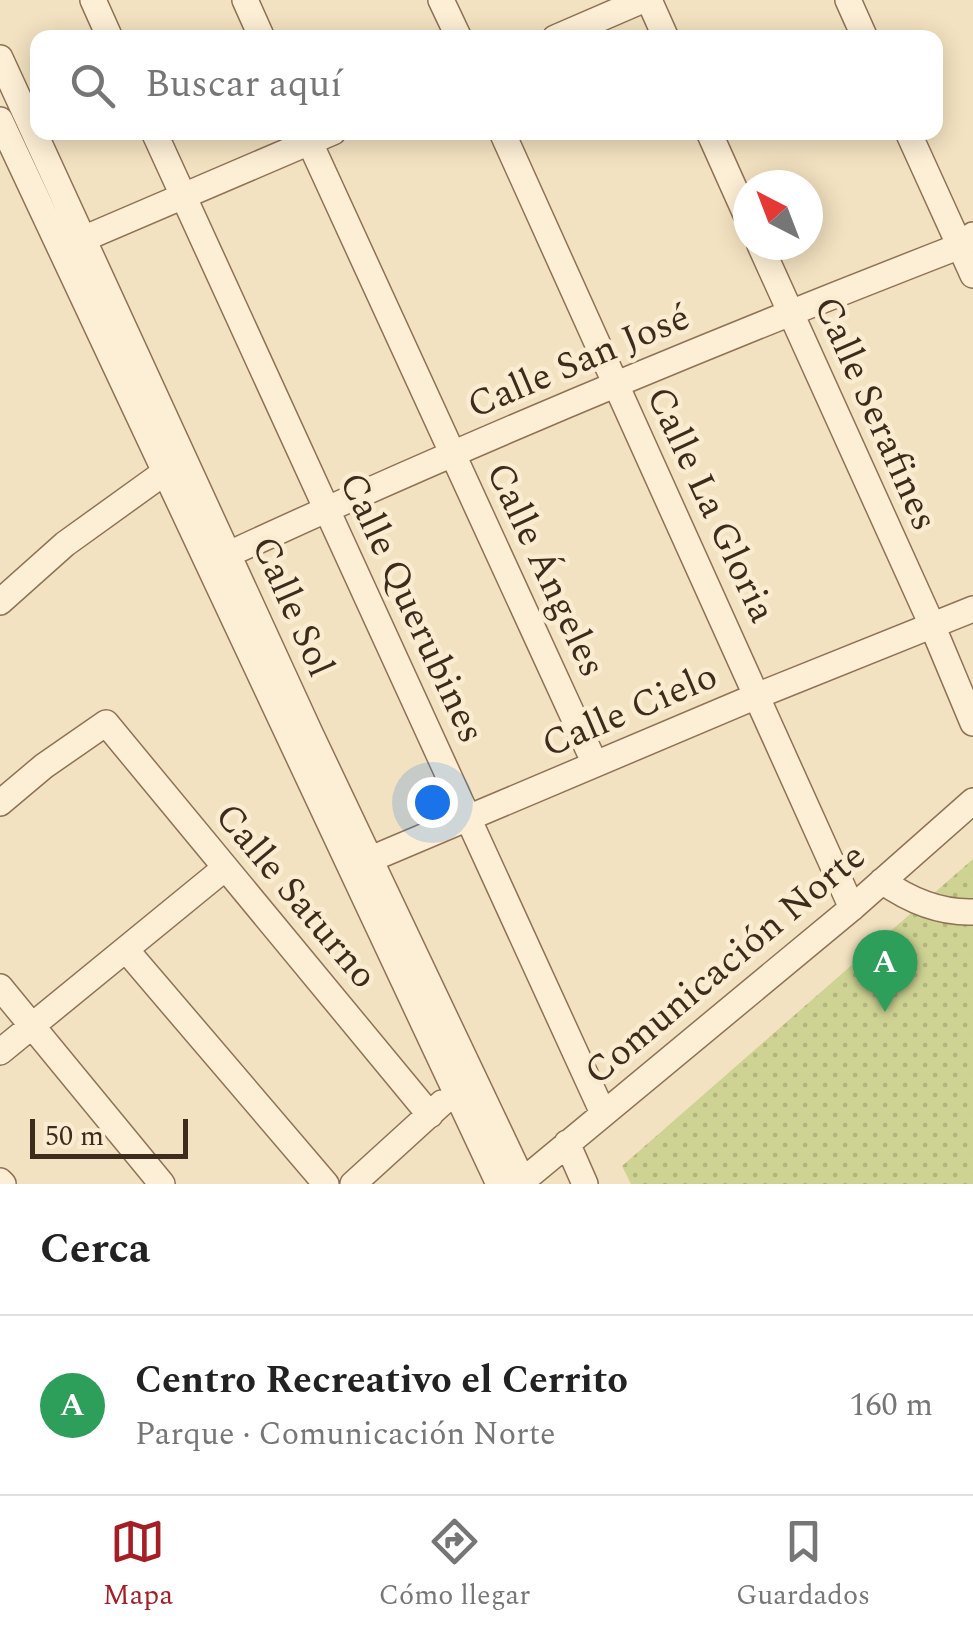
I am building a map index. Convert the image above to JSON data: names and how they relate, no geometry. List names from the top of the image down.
{
  "streets": {
    "street": [
      "Calle San José",
      "Calle Serafines",
      "Calle La Gloria",
      "Calle Ángeles",
      "Calle Sol",
      "Calle Querubines",
      "Calle Cielo",
      "Calle Saturno",
      "Comunicación Norte"
    ]
  },
  "crossings": [
    ["Calle San José", "Calle Serafines"],
    ["Calle San José", "Calle La Gloria"],
    ["Calle San José", "Calle Ángeles"],
    ["Calle San José", "Calle Sol"],
    ["Calle San José", "Calle Querubines"],
    ["Calle Serafines", "Calle Cielo"],
    ["Calle La Gloria", "Calle Cielo"],
    ["Calle La Gloria", "Comunicación Norte"],
    ["Calle Ángeles", "Calle Cielo"],
    ["Calle Sol", "Calle Cielo"],
    ["Calle Sol", "Comunicación Norte"],
    ["Calle Querubines", "Calle Cielo"],
    ["Calle Querubines", "Comunicación Norte"]
  ],
  "scale_bar": "50 m",
  "north": "top left",
  "page": {
    "search": "Buscar aquí",
    "pins": "A",
    "scale": "50 m",
    "heading": "Cerca",
    "list": [
      {
        "mark": "A",
        "name": "Centro Recreativo el Cerrito",
        "note": "Parque · Comunicación Norte",
        "value": "160 m"
      }
    ],
    "nav": ["Mapa", "Cómo llegar", "Guardados"]
  }
}
